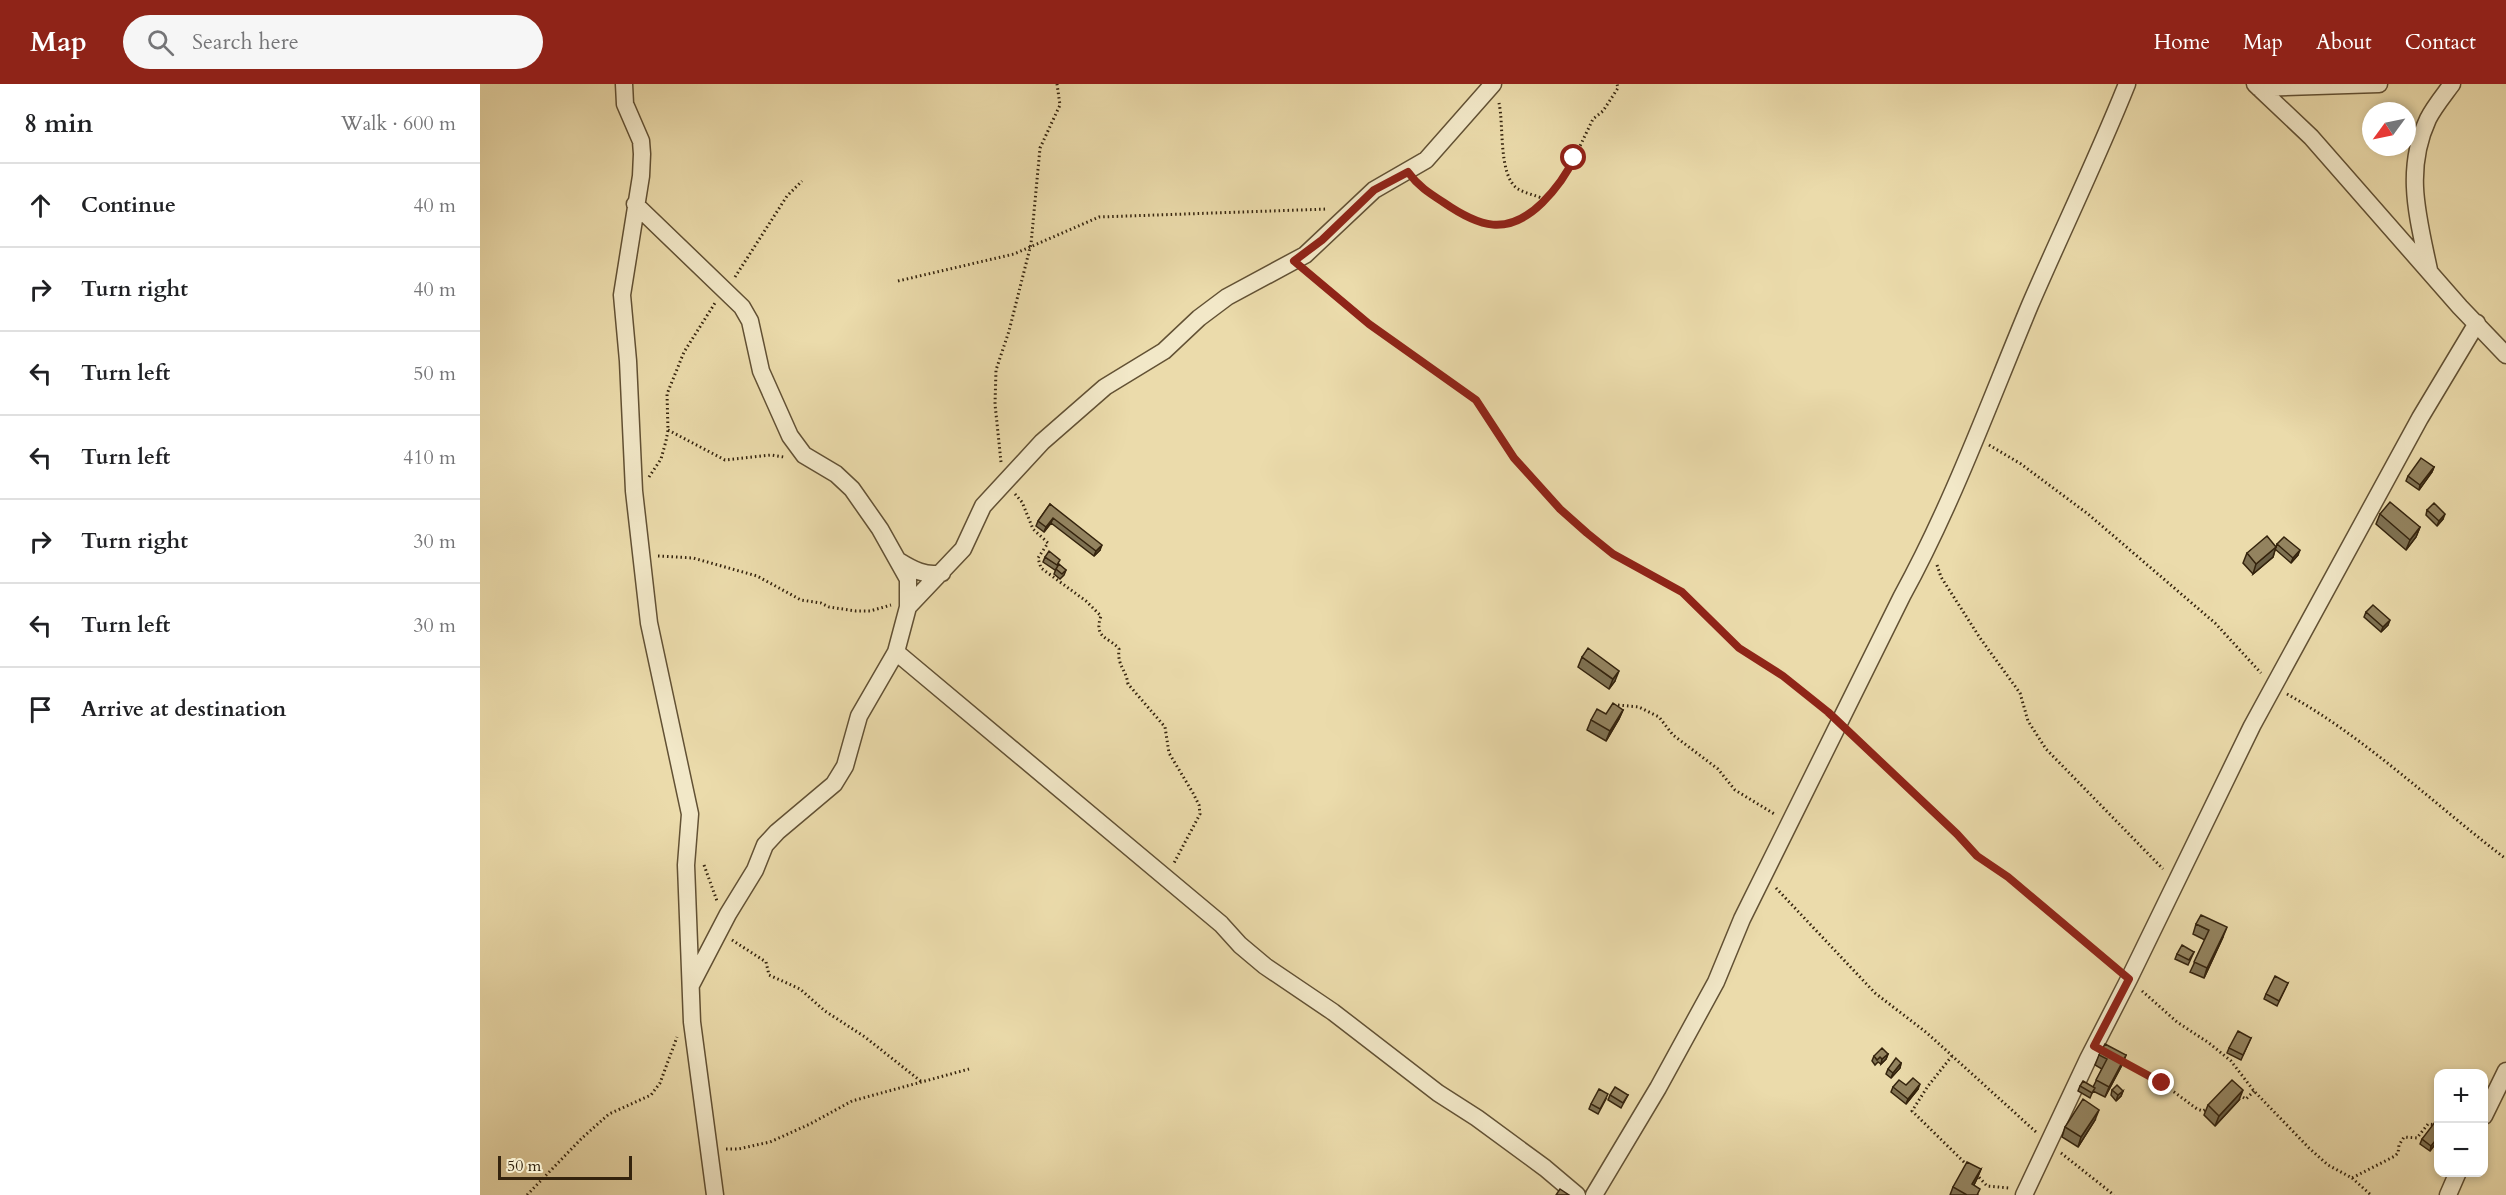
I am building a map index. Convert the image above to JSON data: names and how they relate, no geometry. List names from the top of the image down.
{
  "scale_bar": "50 m",
  "north": "bottom left",
  "page": {
    "header": "Map",
    "search": "Search here",
    "nav": [
      "Home",
      "Map",
      "About",
      "Contact"
    ],
    "heading": ["8 min", "Walk · 600 m"],
    "list": [
      ["Continue", "40 m"],
      ["Turn right", "40 m"],
      ["Turn left", "50 m"],
      ["Turn left", "410 m"],
      ["Turn right", "30 m"],
      ["Turn left", "30 m"],
      "Arrive at destination"
    ],
    "map_buttons": ["+", "−"],
    "scale": "50 m"
  }
}
